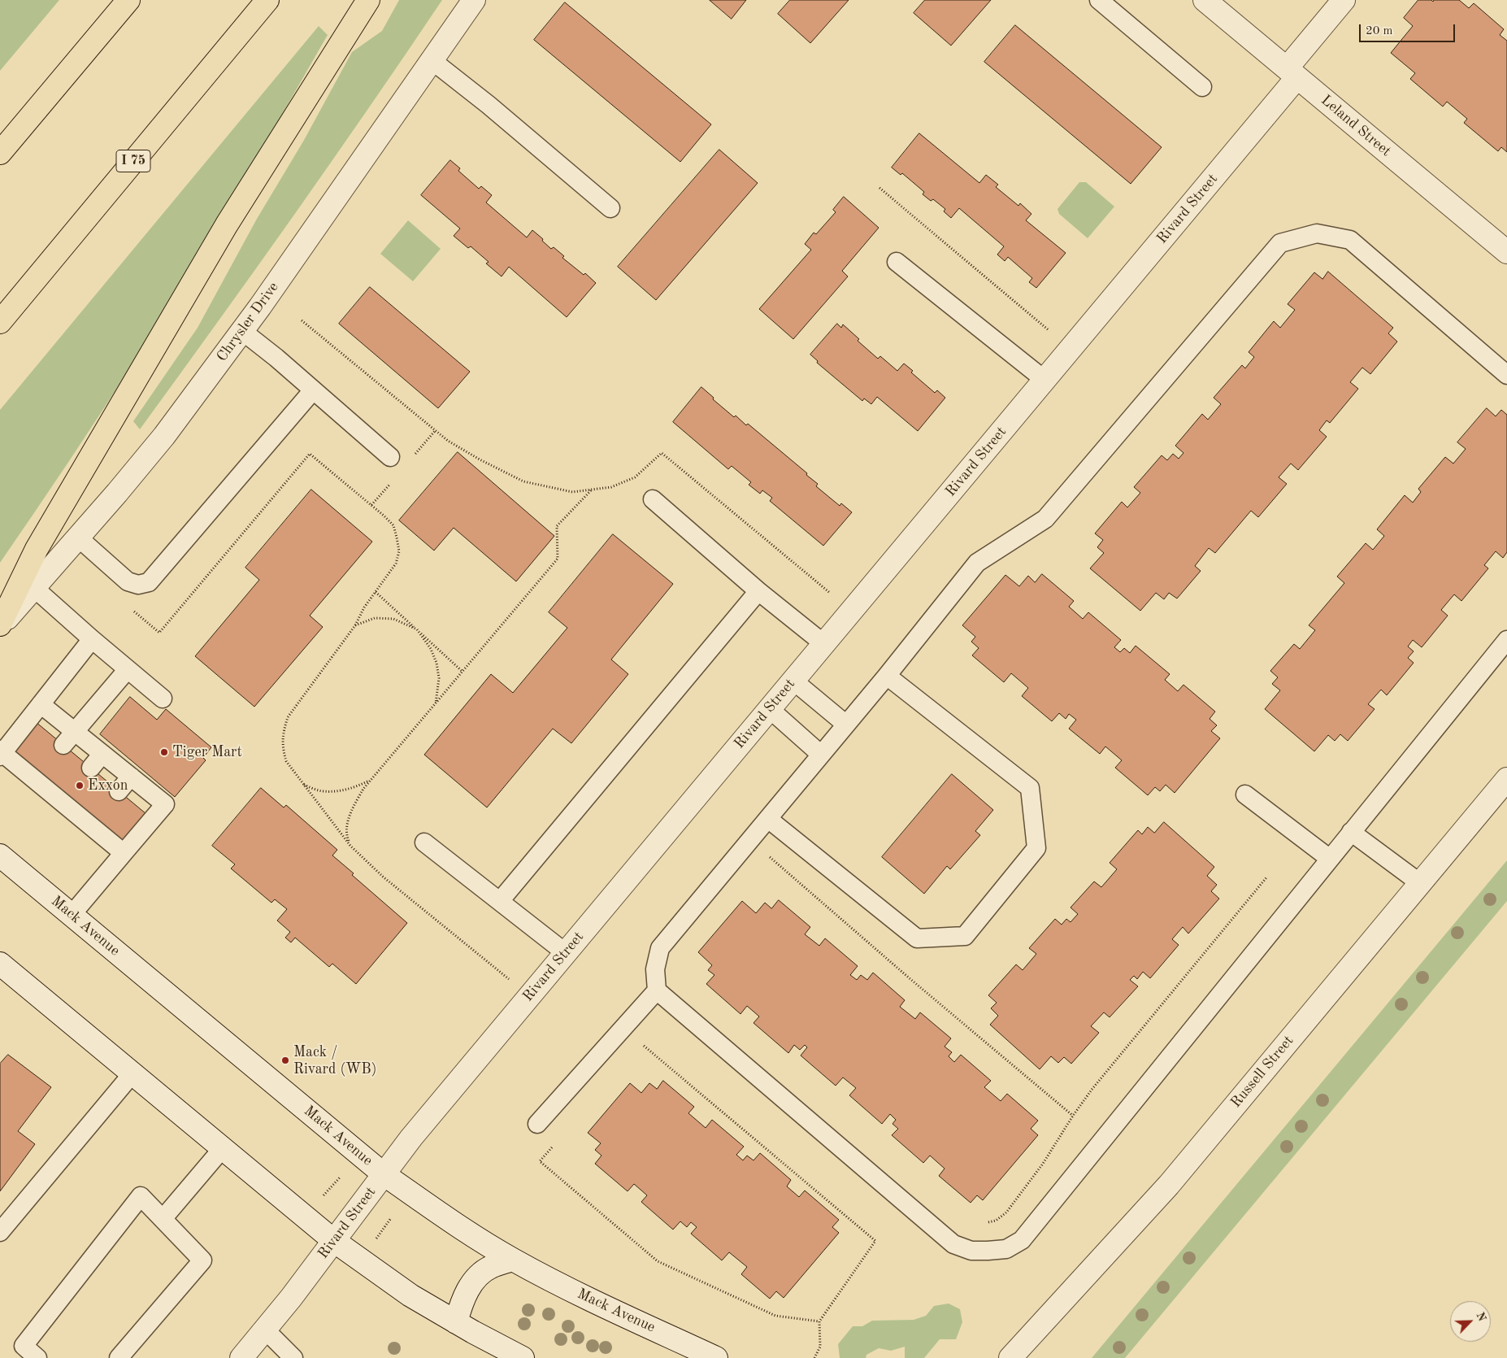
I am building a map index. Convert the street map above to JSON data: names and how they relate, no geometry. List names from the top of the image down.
{
  "streets": {
    "highway": ["I 75"],
    "street": [
      "Leland Street",
      "Rivard Street",
      "Chrysler Drive",
      "Mack Avenue",
      "Russell Street"
    ]
  },
  "crossings": [
    ["Leland Street", "Rivard Street"],
    ["Rivard Street", "Mack Avenue"]
  ],
  "places": ["Tiger Mart", "Exxon", "Mack / Rivard (WB)"],
  "scale_bar": "20 m",
  "north": "top right"
}
